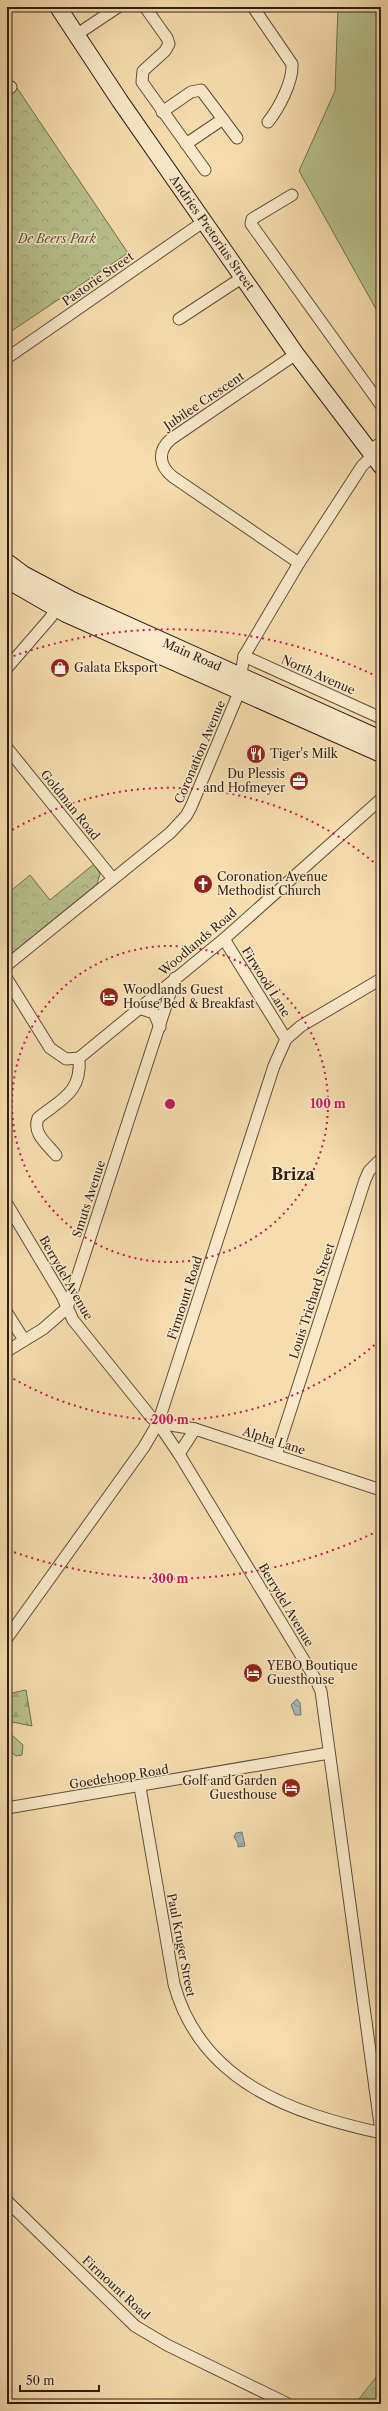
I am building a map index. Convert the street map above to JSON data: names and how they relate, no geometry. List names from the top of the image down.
{
  "streets": {
    "main road": ["Andries Pretorius Street", "Main Road"],
    "street": [
      "Pastorie Street",
      "Jubilee Crescent",
      "North Avenue",
      "Coronation Avenue",
      "Goldman Road",
      "Woodlands Road",
      "Firwood Lane",
      "Smuts Avenue",
      "Berrydel Avenue",
      "Firmount Road",
      "Louis Trichard Street",
      "Alpha Lane",
      "Goedehoop Road",
      "Paul Kruger Street"
    ]
  },
  "crossings": [
    ["Andries Pretorius Street", "Pastorie Street"],
    ["Andries Pretorius Street", "Jubilee Crescent"],
    ["Andries Pretorius Street", "Coronation Avenue"],
    ["Jubilee Crescent", "Coronation Avenue"],
    ["Main Road", "Coronation Avenue"],
    ["North Avenue", "Coronation Avenue"],
    ["Coronation Avenue", "Goldman Road"],
    ["Woodlands Road", "Firwood Lane"],
    ["Woodlands Road", "Smuts Avenue"],
    ["Firwood Lane", "Firmount Road"],
    ["Smuts Avenue", "Berrydel Avenue"],
    ["Berrydel Avenue", "Firmount Road"],
    ["Berrydel Avenue", "Alpha Lane"],
    ["Berrydel Avenue", "Goedehoop Road"],
    ["Berrydel Avenue", "Paul Kruger Street"],
    ["Firmount Road", "Alpha Lane"],
    ["Louis Trichard Street", "Alpha Lane"],
    ["Goedehoop Road", "Paul Kruger Street"]
  ],
  "districts": ["Briza"],
  "parks": ["De Beers Park"],
  "places": {
    "shop": ["Galata Eksport"],
    "restaurant": ["Tiger's Milk"],
    "office": ["Du Plessis and Hofmeyer"],
    "church": ["Coronation Avenue Methodist Church"],
    "hotel": ["Woodlands Guest House Bed & Breakfast", "YEBO Boutique Guesthouse", "Golf and Garden Guesthouse"]
  },
  "scale_bar": "50 m",
  "rings": ["100 m", "200 m", "300 m"]
}
